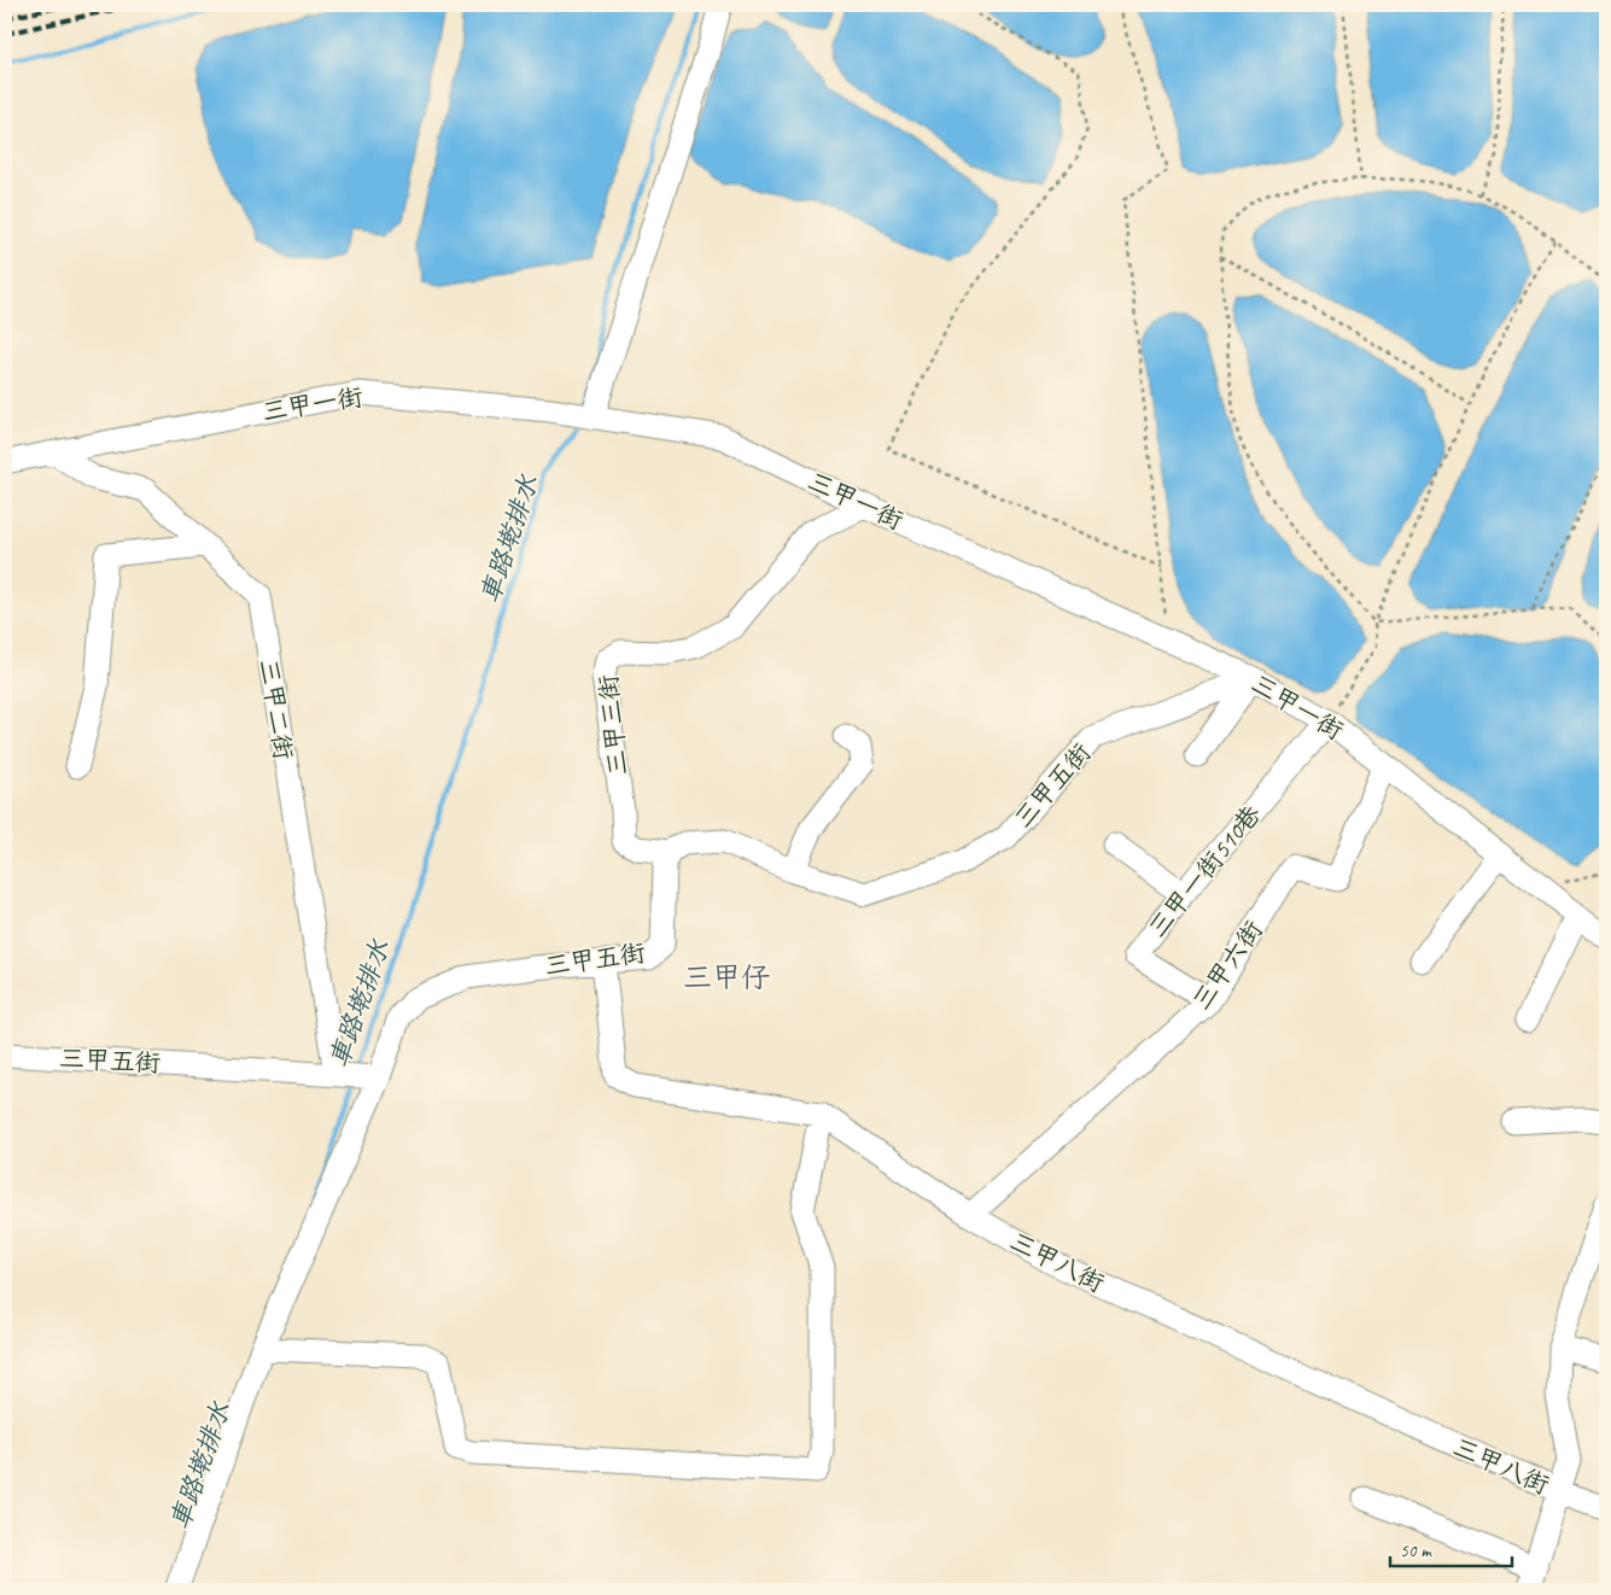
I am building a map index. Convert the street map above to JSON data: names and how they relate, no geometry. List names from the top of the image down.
{
  "streets": {
    "street": [
      "三甲一街",
      "三甲二街",
      "三甲三街",
      "三甲五街",
      "三甲一街510巷",
      "三甲六街",
      "三甲八街"
    ]
  },
  "crossings": [
    ["三甲一街", "三甲二街"],
    ["三甲一街", "三甲三街"],
    ["三甲一街", "三甲五街"],
    ["三甲一街", "三甲一街510巷"],
    ["三甲一街", "三甲六街"],
    ["三甲二街", "三甲五街"],
    ["三甲三街", "三甲五街"],
    ["三甲五街", "三甲八街"],
    ["三甲一街510巷", "三甲六街"],
    ["三甲六街", "三甲八街"]
  ],
  "districts": ["三甲仔"],
  "water": ["車路墘排水"],
  "scale_bar": "50 m"
}
